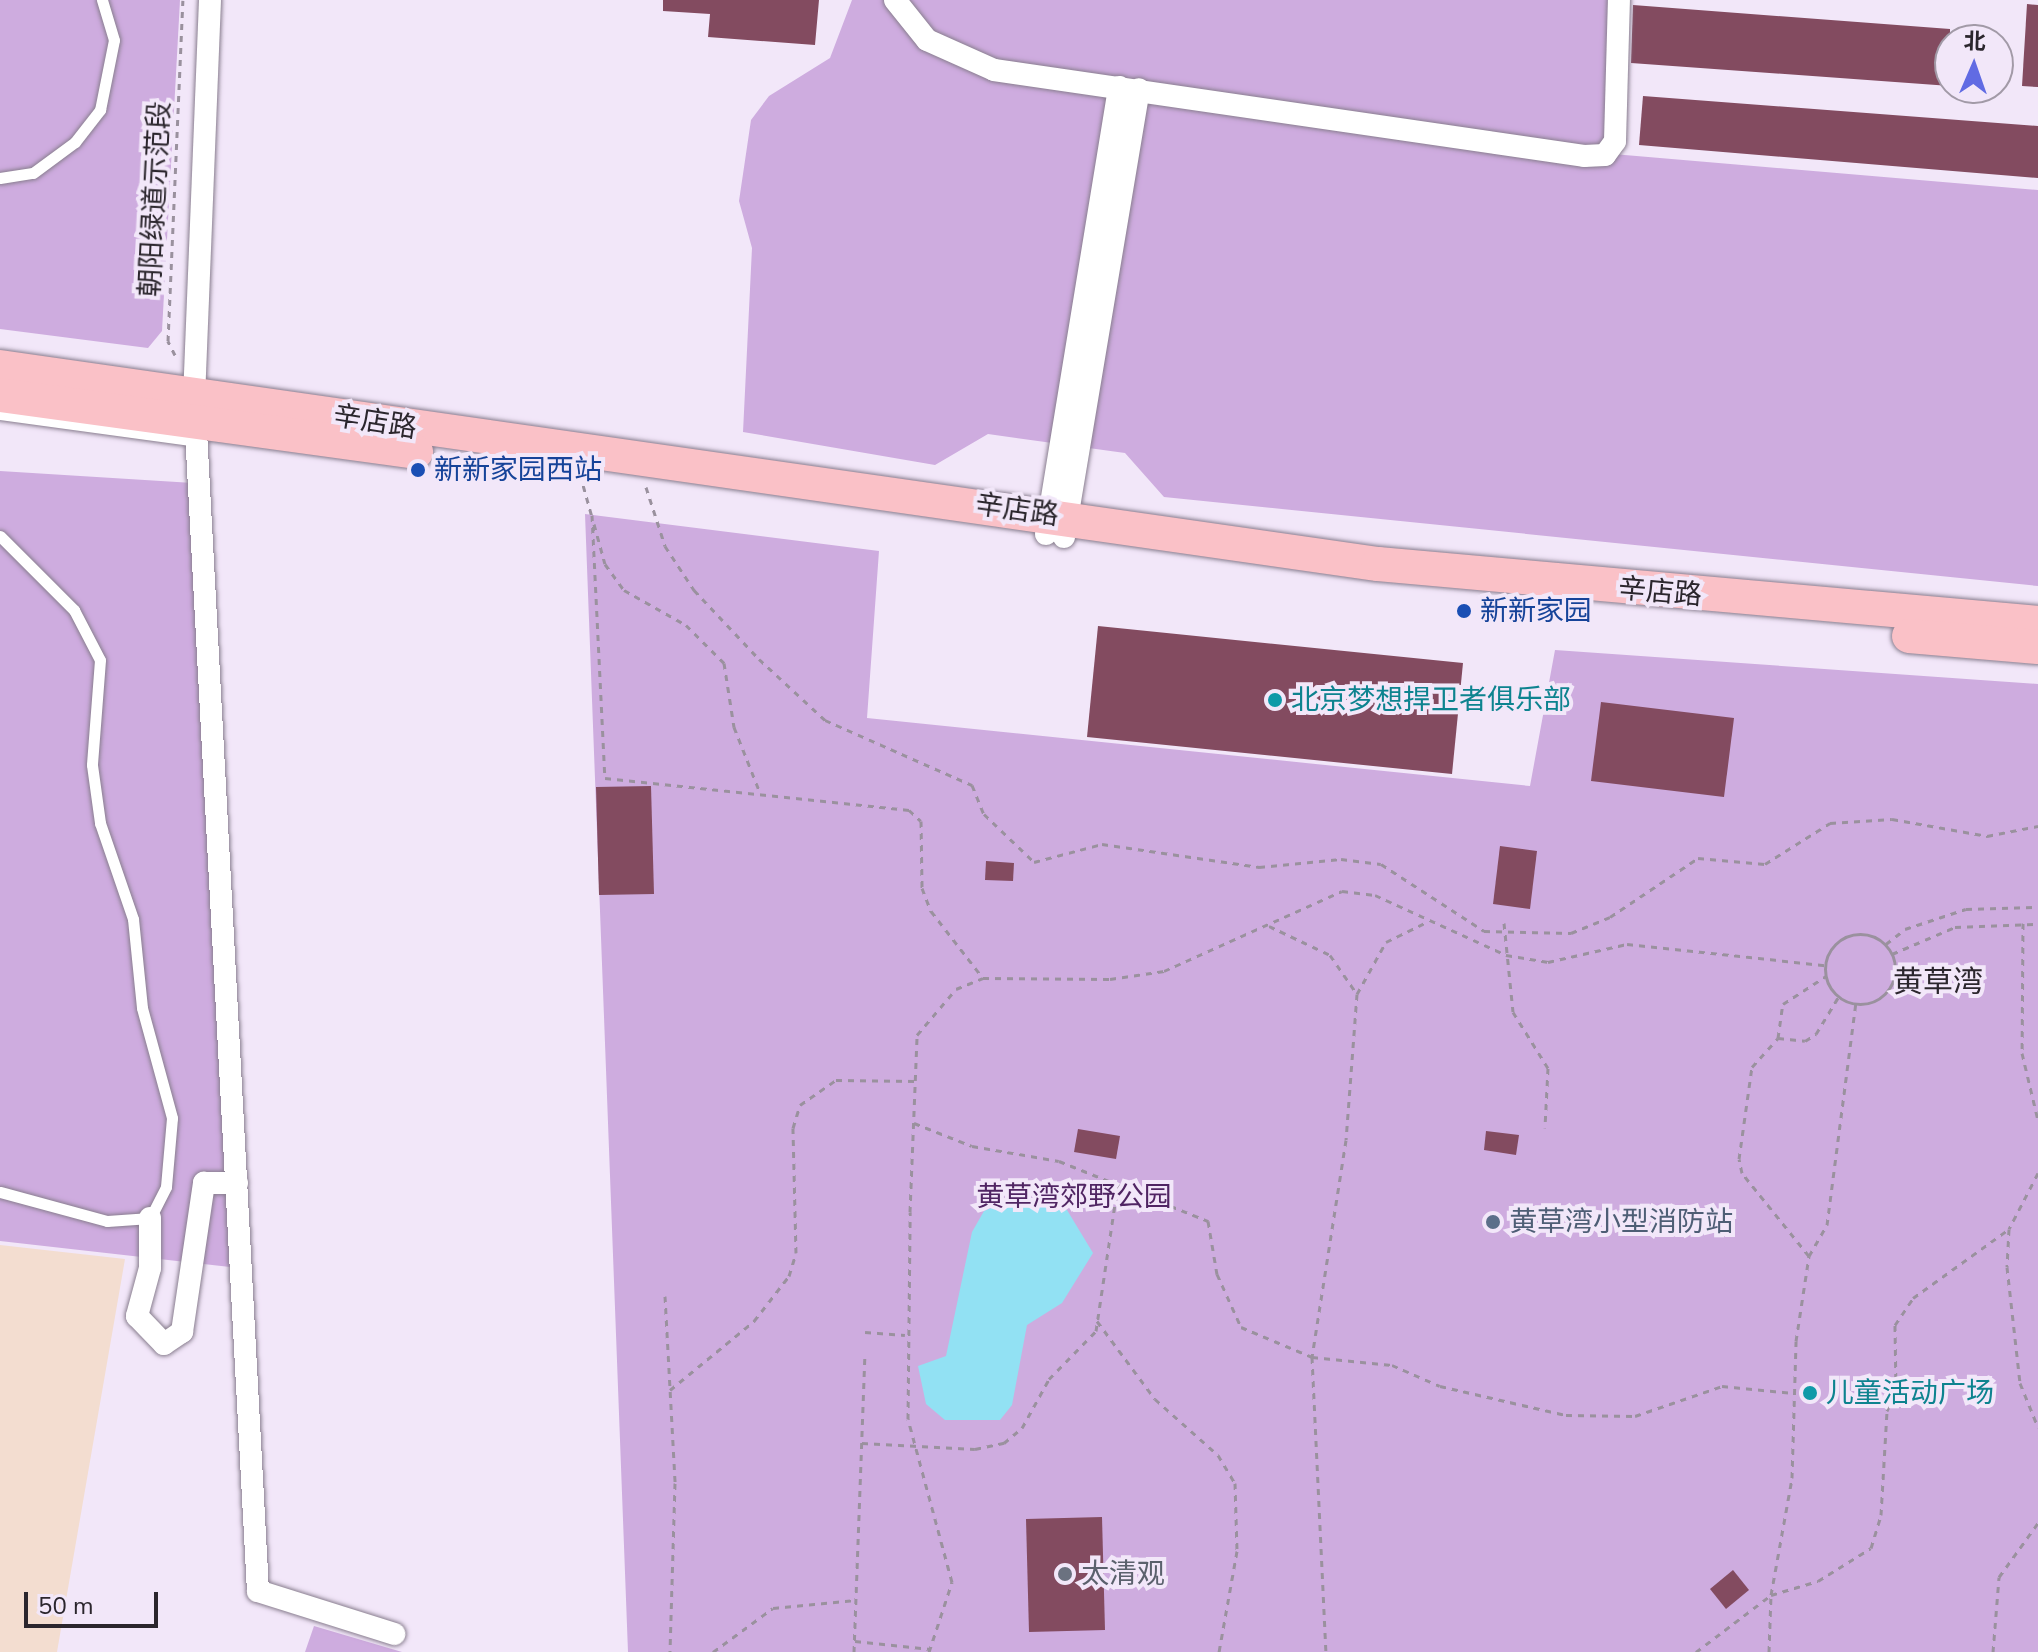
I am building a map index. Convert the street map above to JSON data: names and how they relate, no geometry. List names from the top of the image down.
{
  "streets": {
    "main road": ["辛店路"],
    "path": ["朝阳绿道示范段"]
  },
  "crossings": [
    ["朝阳绿道示范段", "辛店路"]
  ],
  "districts": ["黄草湾"],
  "parks": ["黄草湾郊野公园"],
  "places": [
    "新新家园西站",
    "新新家园",
    "北京梦想捍卫者俱乐部",
    "黄草湾小型消防站",
    "儿童活动广场",
    "太清观"
  ],
  "scale_bar": "50 m",
  "north": "top"
}
